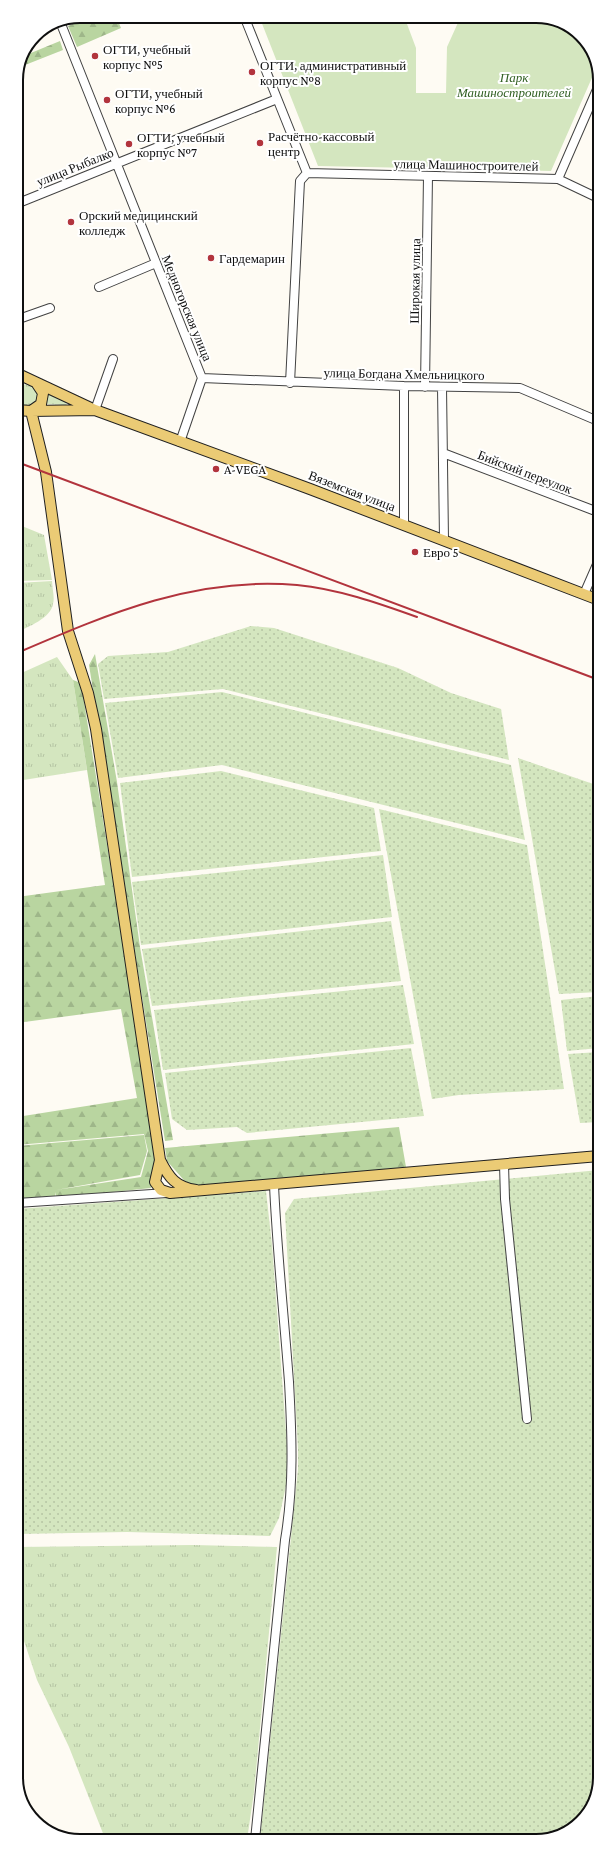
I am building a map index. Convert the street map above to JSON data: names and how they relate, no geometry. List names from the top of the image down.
{
  "streets": {
    "main road": ["Вяземская улица"],
    "street": [
      "улица Машиностроителей",
      "улица Рыбалко",
      "Широкая улица",
      "Медногорская улица",
      "улица Богдана Хмельницкого",
      "Бийский переулок"
    ]
  },
  "crossings": [
    ["улица Машиностроителей", "Широкая улица"],
    ["улица Рыбалко", "Медногорская улица"],
    ["Широкая улица", "улица Богдана Хмельницкого"],
    ["Медногорская улица", "улица Богдана Хмельницкого"]
  ],
  "parks": ["Парк Машиностроителей"],
  "places": [
    "ОГТИ, учебный корпус №5",
    "ОГТИ, административный корпус №8",
    "ОГТИ, учебный корпус №6",
    "Расчётно-кассовый центр",
    "ОГТИ, учебный корпус №7",
    "Орский медицинский колледж",
    "Гардемарин",
    "A-VEGA",
    "Евро 5"
  ]
}
